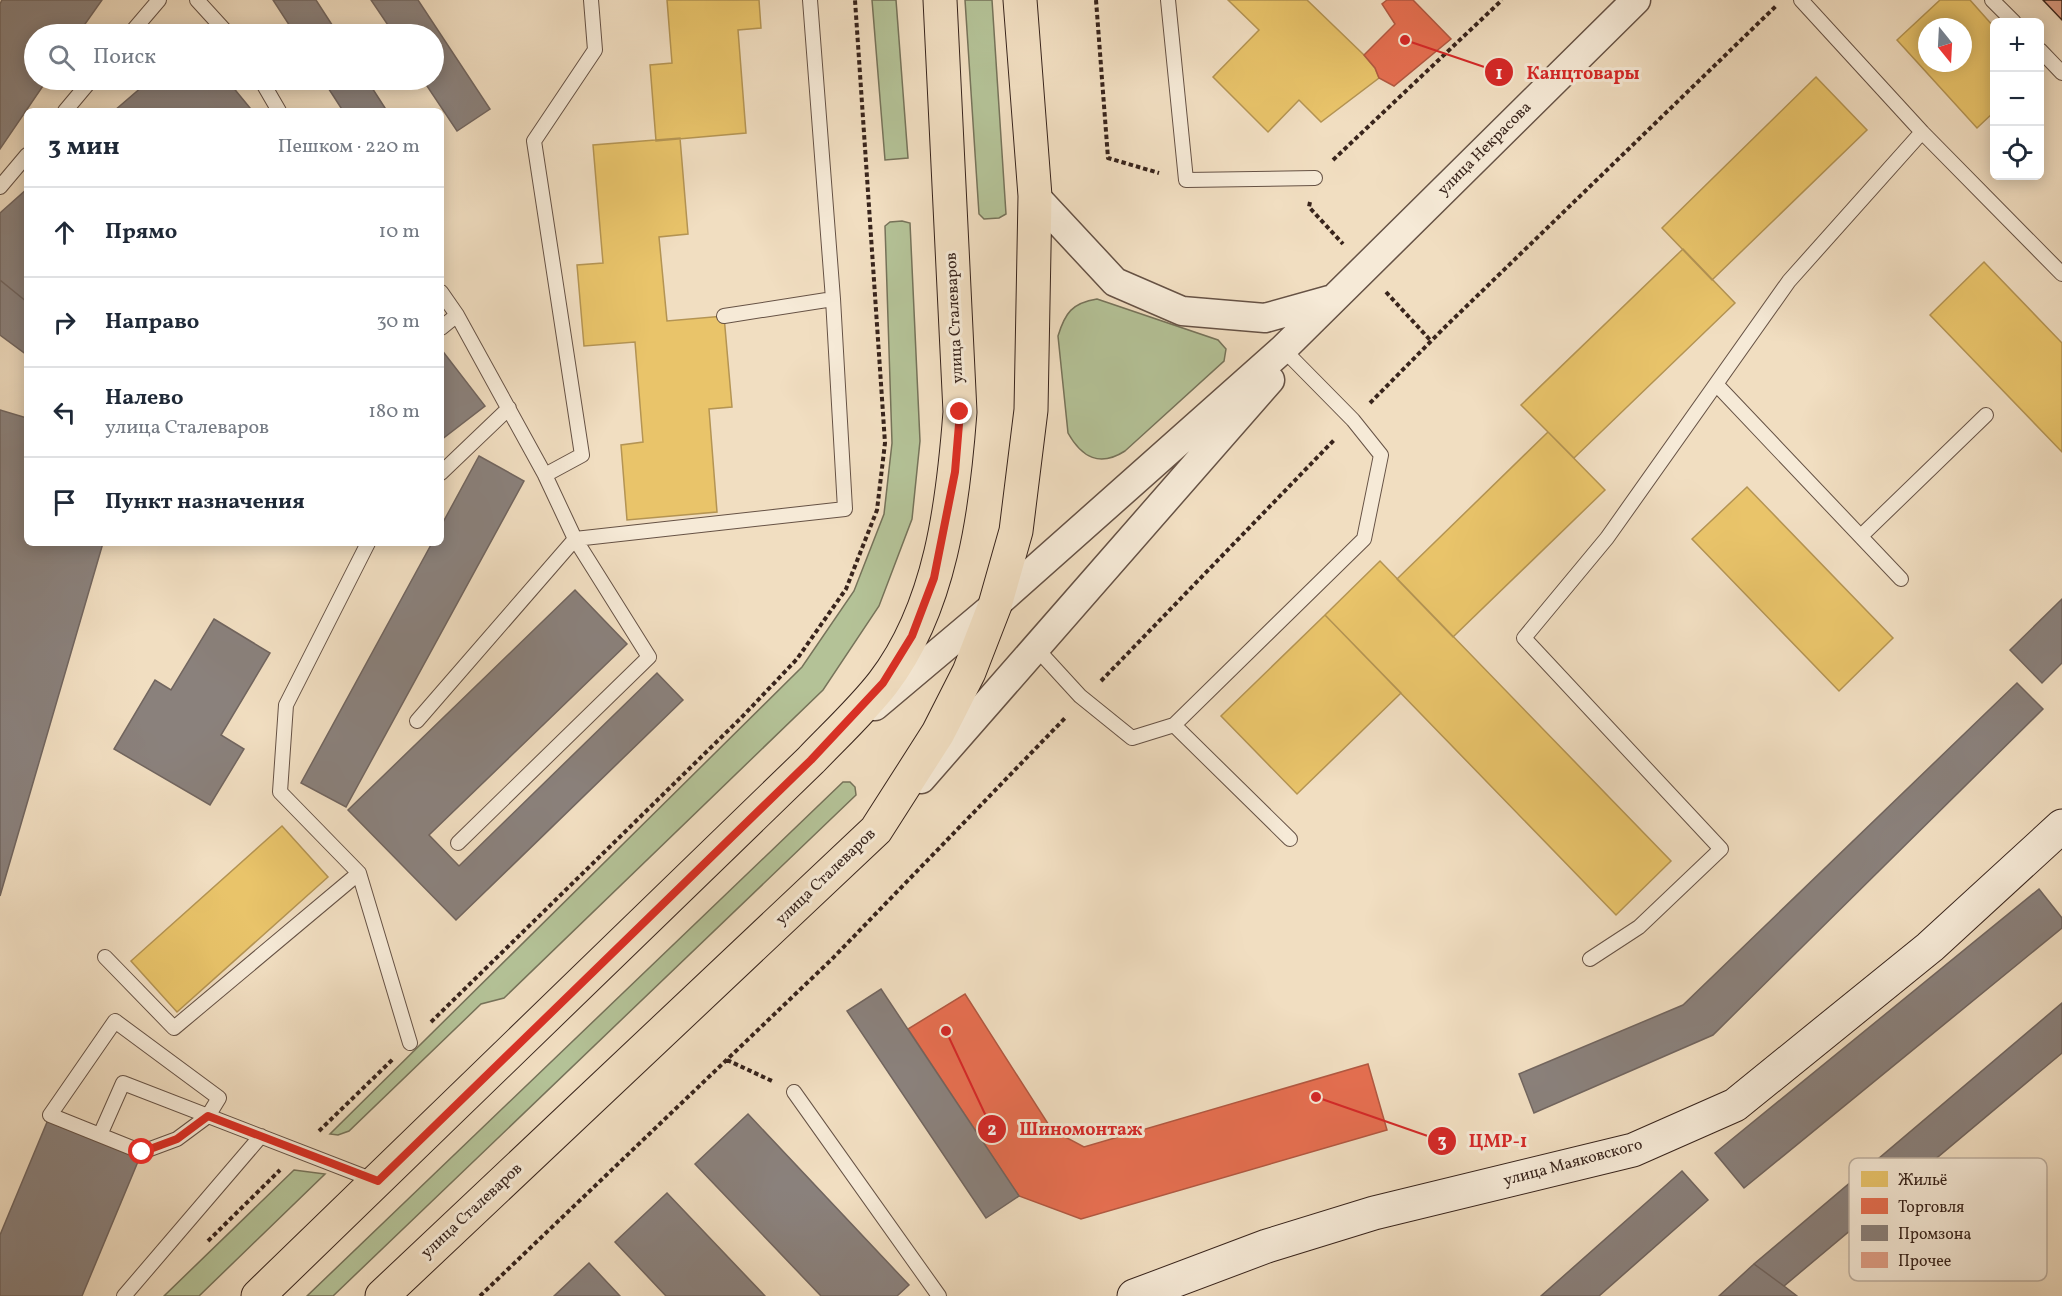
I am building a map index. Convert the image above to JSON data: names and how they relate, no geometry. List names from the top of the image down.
{
  "streets": {
    "main road": ["улица Сталеваров", "улица Маяковского"],
    "street": ["улица Некрасова"]
  },
  "places": ["Канцтовары", "Шиномонтаж", "ЦМР-1"],
  "legend": [
    "Жильё",
    "Торговля",
    "Промзона",
    "Прочее"
  ],
  "north": "bottom",
  "page": {
    "map_buttons": ["+", "−"],
    "search": "Поиск",
    "heading": ["3 мин", "Пешком · 220 m"],
    "list": [
      ["Прямо", "10 m"],
      ["Направо", "30 m"],
      ["Налево", "улица Сталеваров", "180 m"],
      "Пункт назначения"
    ]
  }
}
